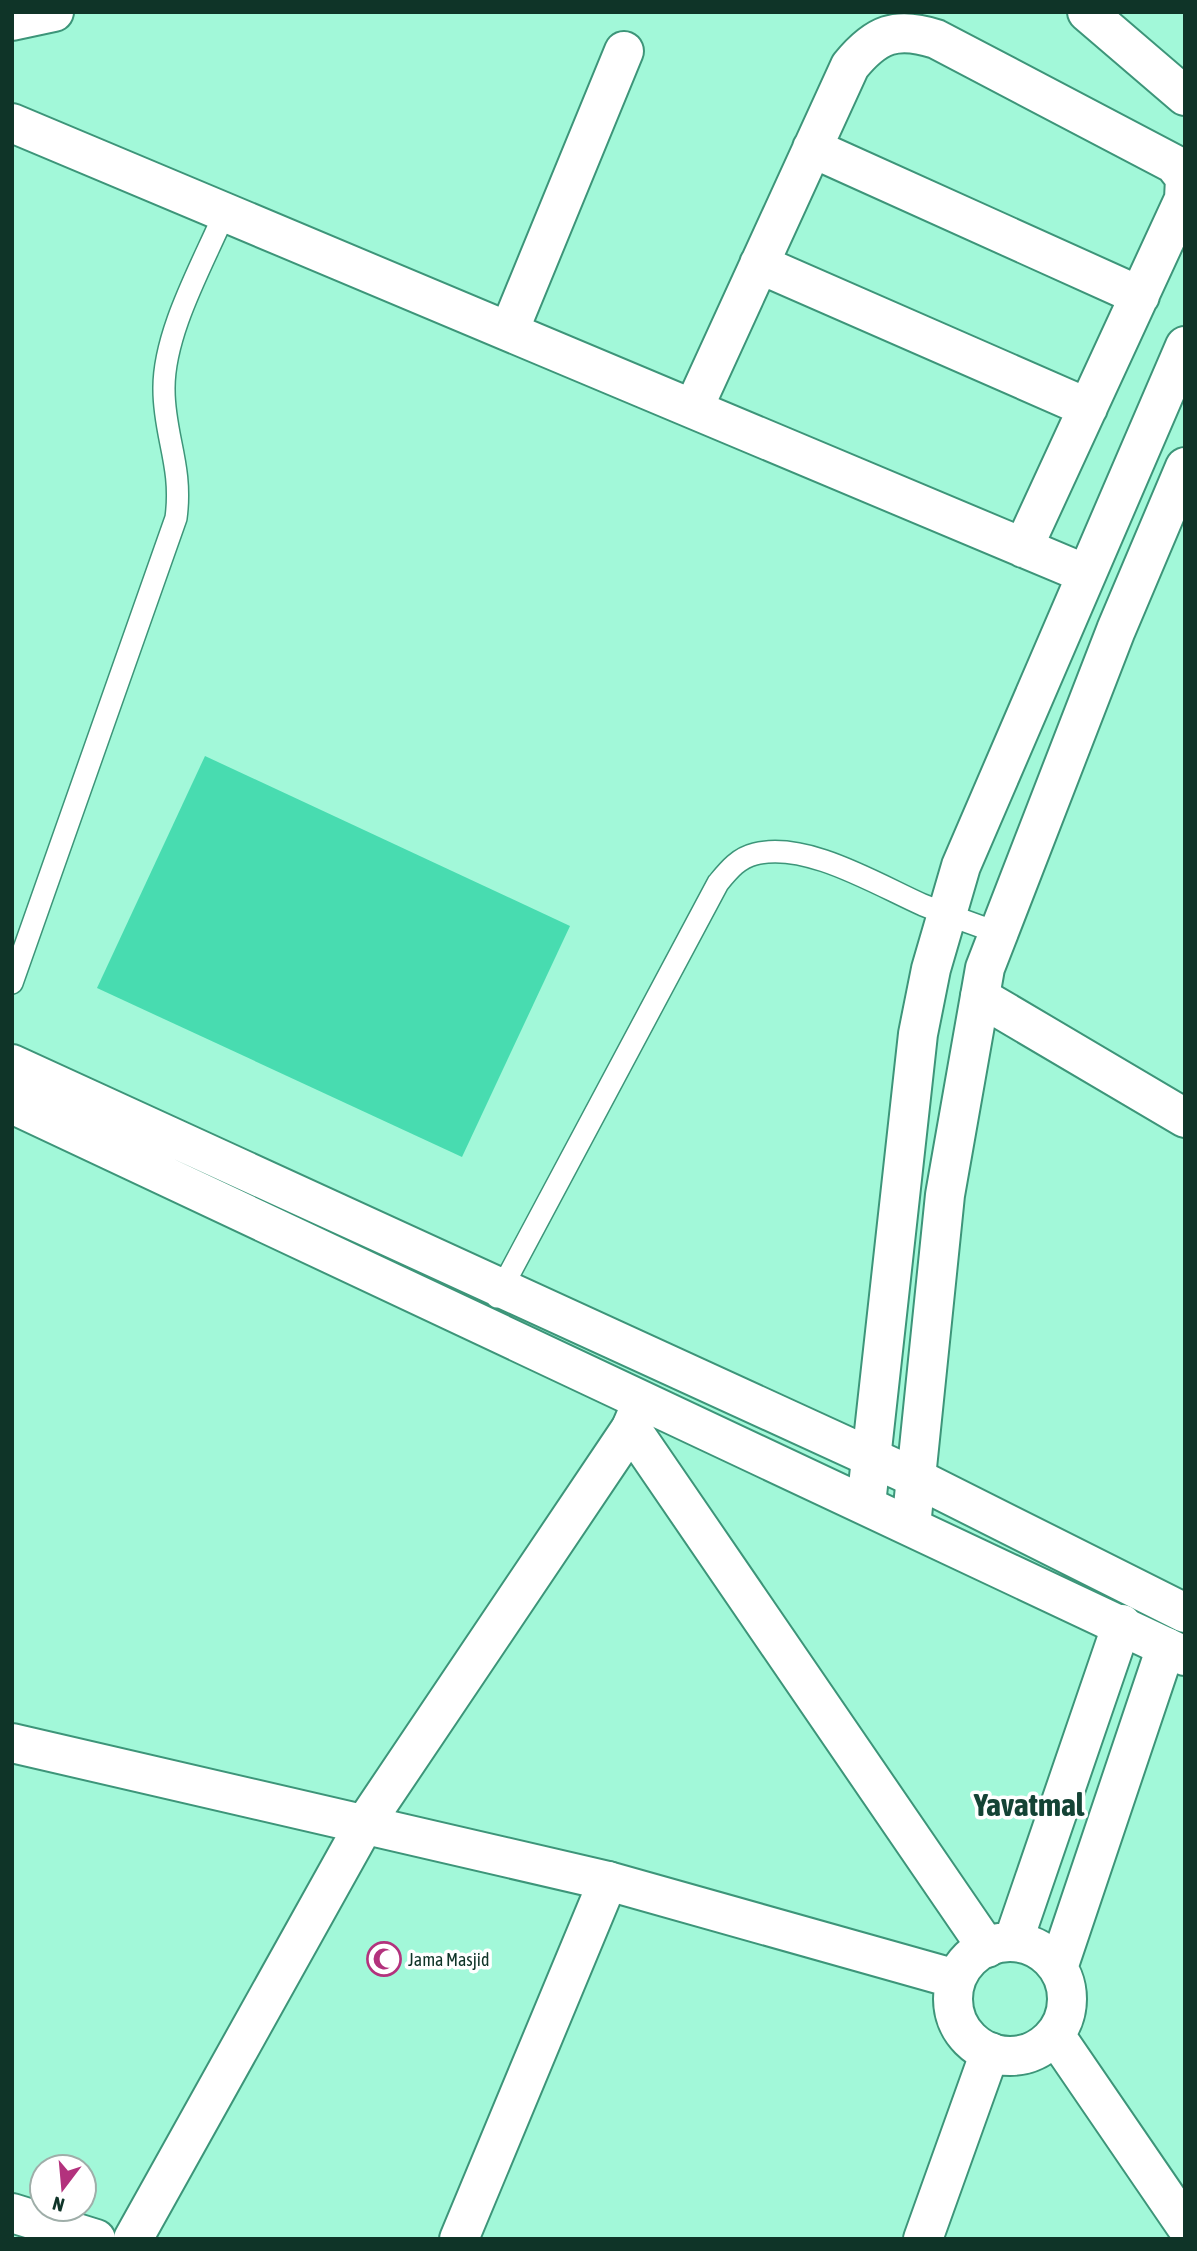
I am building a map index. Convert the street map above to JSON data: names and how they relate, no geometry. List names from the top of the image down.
{
  "districts": ["Yavatmal"],
  "places": {
    "mosque": ["Jama Masjid"]
  },
  "north": "bottom"
}
